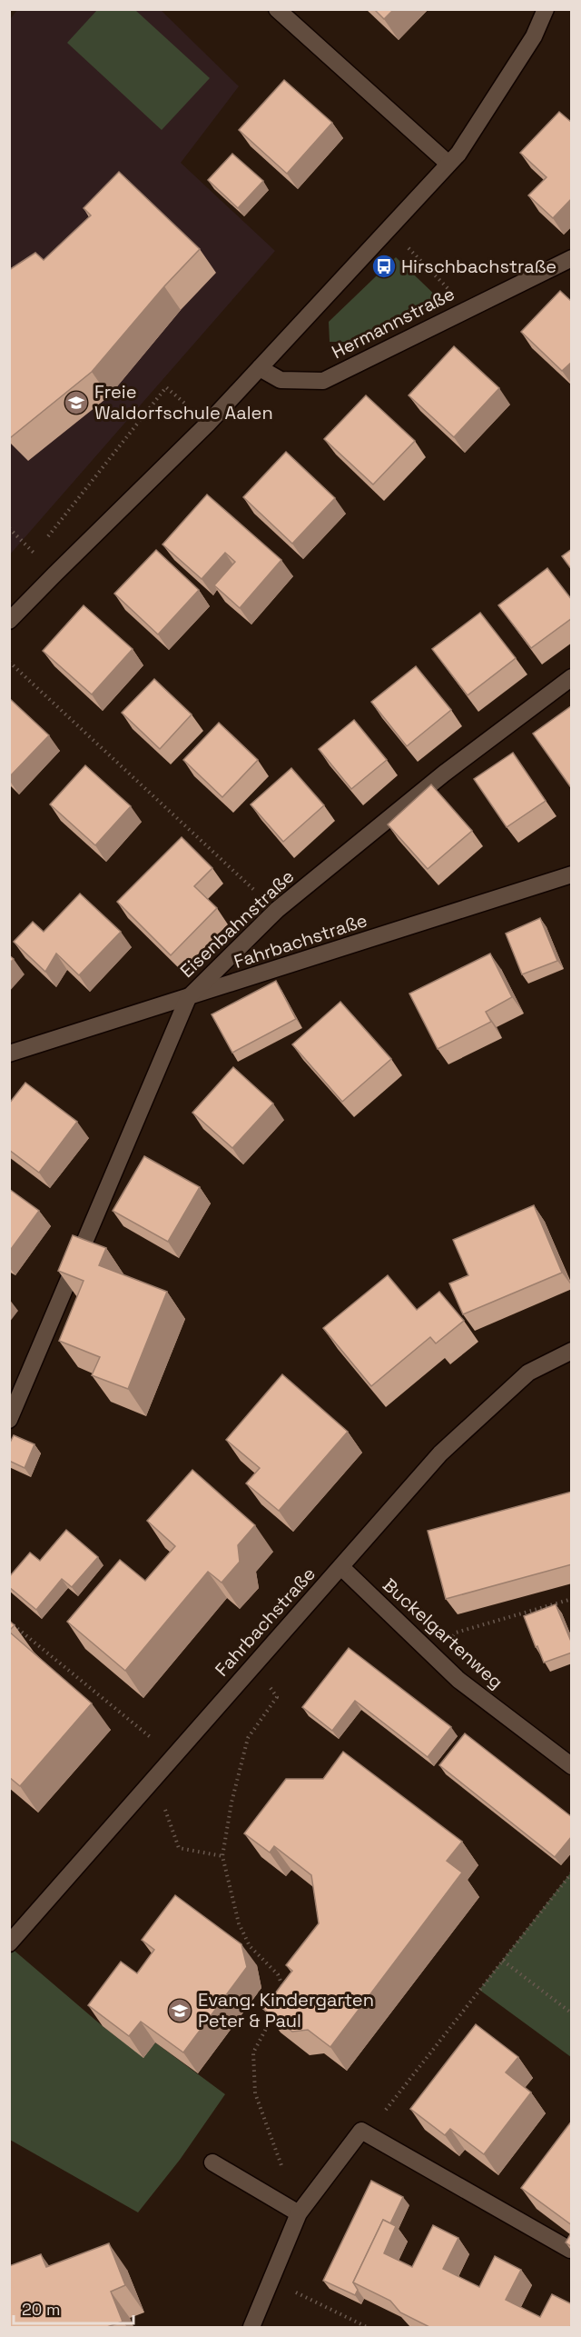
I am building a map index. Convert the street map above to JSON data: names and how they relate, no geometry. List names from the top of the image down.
{
  "streets": {
    "street": [
      "Hermannstraße",
      "Eisenbahnstraße",
      "Fahrbachstraße",
      "Buckelgartenweg"
    ]
  },
  "crossings": [
    ["Eisenbahnstraße", "Fahrbachstraße"],
    ["Fahrbachstraße", "Buckelgartenweg"]
  ],
  "places": {
    "bus stop": ["Hirschbachstraße"],
    "school or university": ["Freie Waldorfschule Aalen", "Evang. Kindergarten Peter & Paul"]
  },
  "scale_bar": "20 m"
}
